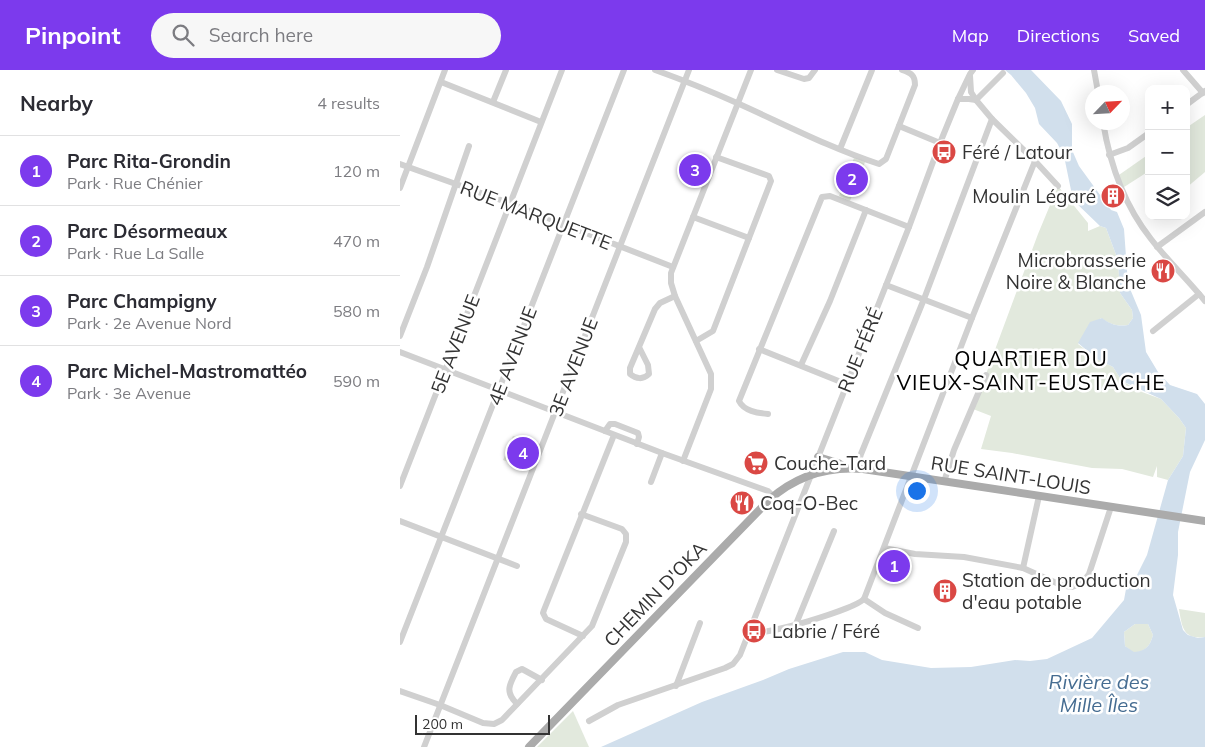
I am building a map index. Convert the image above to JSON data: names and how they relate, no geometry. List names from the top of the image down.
{
  "streets": {
    "main road": ["RUE SAINT-LOUIS", "CHEMIN D'OKA"],
    "street": [
      "RUE MARQUETTE",
      "5E AVENUE",
      "RUE FÉRÉ",
      "4E AVENUE",
      "3E AVENUE"
    ]
  },
  "crossings": [
    ["RUE MARQUETTE", "5E AVENUE"],
    ["RUE MARQUETTE", "4E AVENUE"],
    ["RUE MARQUETTE", "3E AVENUE"],
    ["RUE FÉRÉ", "RUE SAINT-LOUIS"],
    ["RUE FÉRÉ", "CHEMIN D'OKA"],
    ["RUE SAINT-LOUIS", "CHEMIN D'OKA"]
  ],
  "districts": ["QUARTIER DU VIEUX-SAINT-EUSTACHE"],
  "water": ["Rivière des Mille Îles"],
  "places": {
    "bus stop": ["Féré / Latour", "Labrie / Féré"],
    "building": ["Moulin Légaré", "Station de production d'eau potable"],
    "restaurant": ["Microbrasserie Noire & Blanche", "Coq-O-Bec"],
    "supermarket": ["Couche-Tard"]
  },
  "scale_bar": "200 m",
  "north": "top right",
  "page": {
    "header": "Pinpoint",
    "search": "Search here",
    "nav": ["Map", "Directions", "Saved"],
    "heading": ["Nearby", "4 results"],
    "map_buttons": ["+", "−"],
    "list": [
      {
        "mark": "1",
        "name": "Parc Rita-Grondin",
        "note": "Park · Rue Chénier",
        "value": "120 m"
      },
      {
        "mark": "2",
        "name": "Parc Désormeaux",
        "note": "Park · Rue La Salle",
        "value": "470 m"
      },
      {
        "mark": "3",
        "name": "Parc Champigny",
        "note": "Park · 2e Avenue Nord",
        "value": "580 m"
      },
      {
        "mark": "4",
        "name": "Parc Michel-Mastromattéo",
        "note": "Park · 3e Avenue",
        "value": "590 m"
      }
    ],
    "pins": [
      "3",
      "2",
      "4",
      "1"
    ],
    "scale": "200 m"
  }
}
